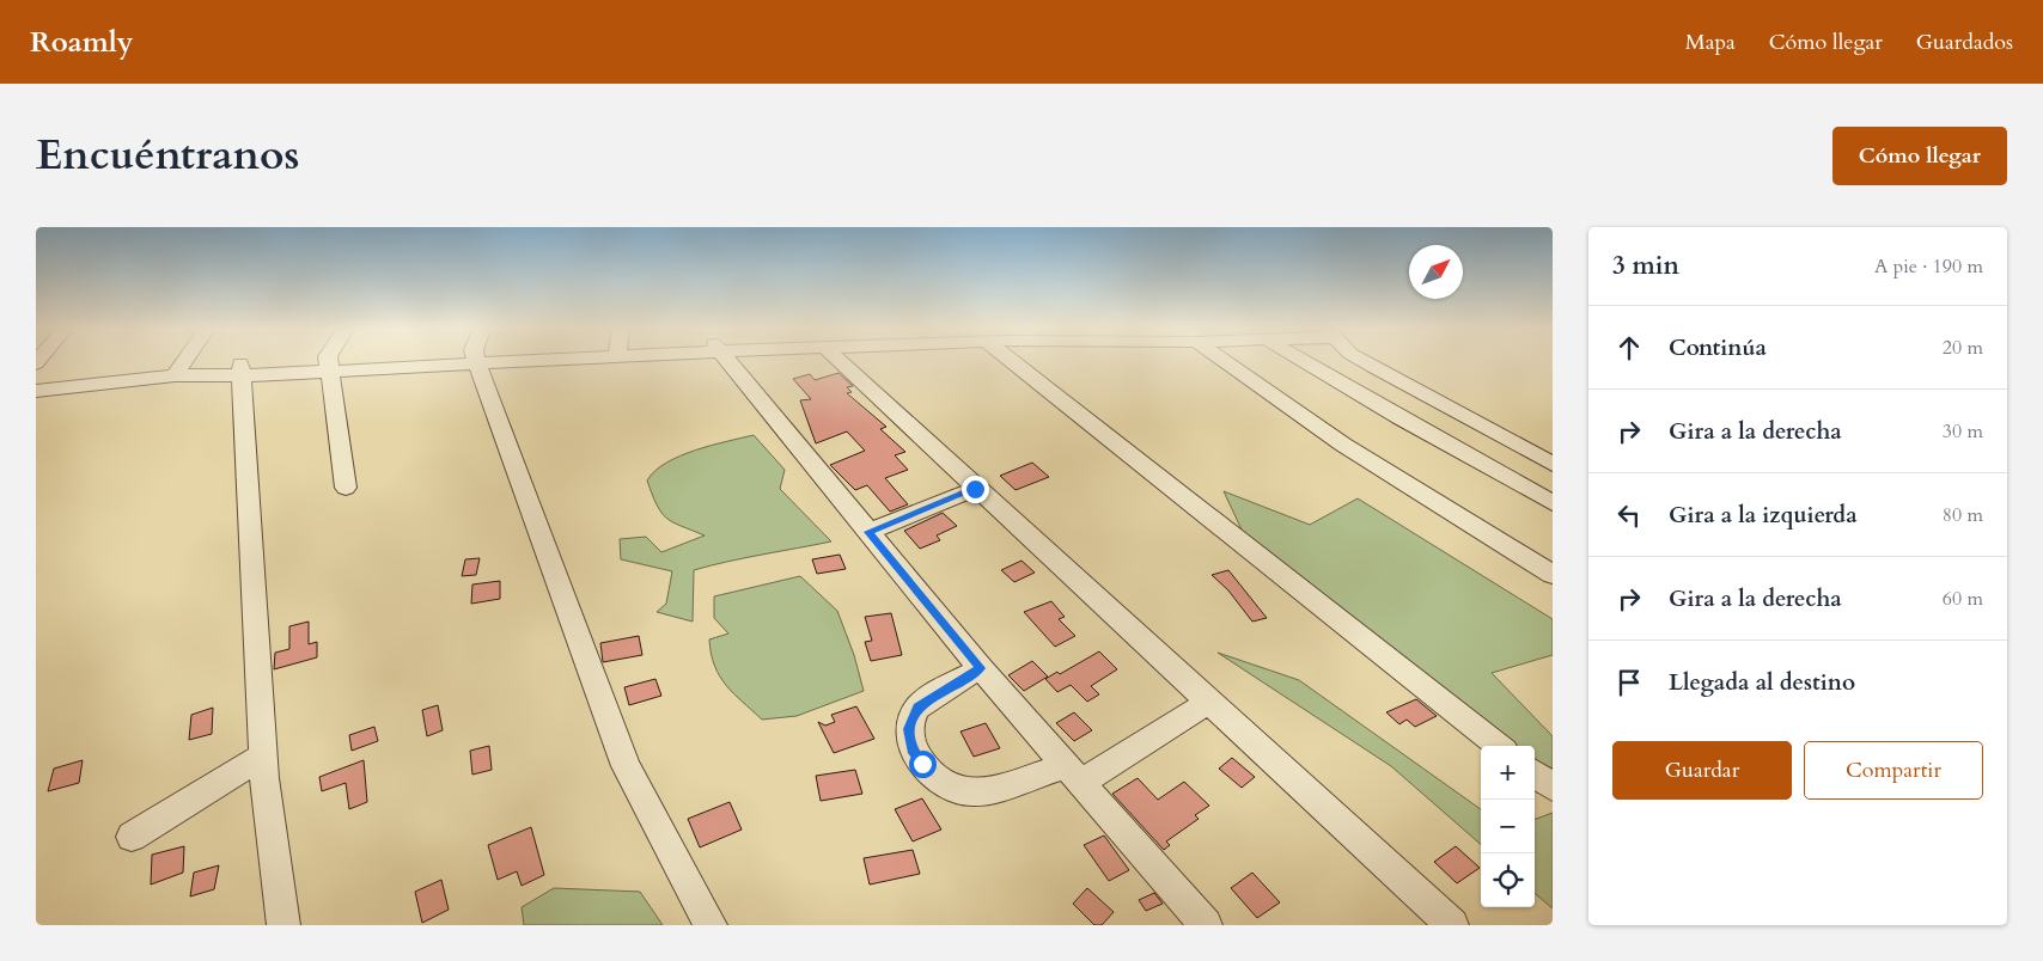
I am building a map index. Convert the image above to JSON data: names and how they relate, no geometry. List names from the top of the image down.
{
  "north": "top right",
  "page": {
    "header": "Roamly",
    "nav": ["Mapa", "Cómo llegar", "Guardados"],
    "title": "Encuéntranos",
    "buttons": [
      "Cómo llegar",
      ["Guardar", "Compartir"]
    ],
    "heading": ["3 min", "A pie · 190 m"],
    "list": [
      ["Continúa", "20 m"],
      ["Gira a la derecha", "30 m"],
      ["Gira a la izquierda", "80 m"],
      ["Gira a la derecha", "60 m"],
      "Llegada al destino"
    ],
    "map_buttons": ["+", "−"]
  }
}
